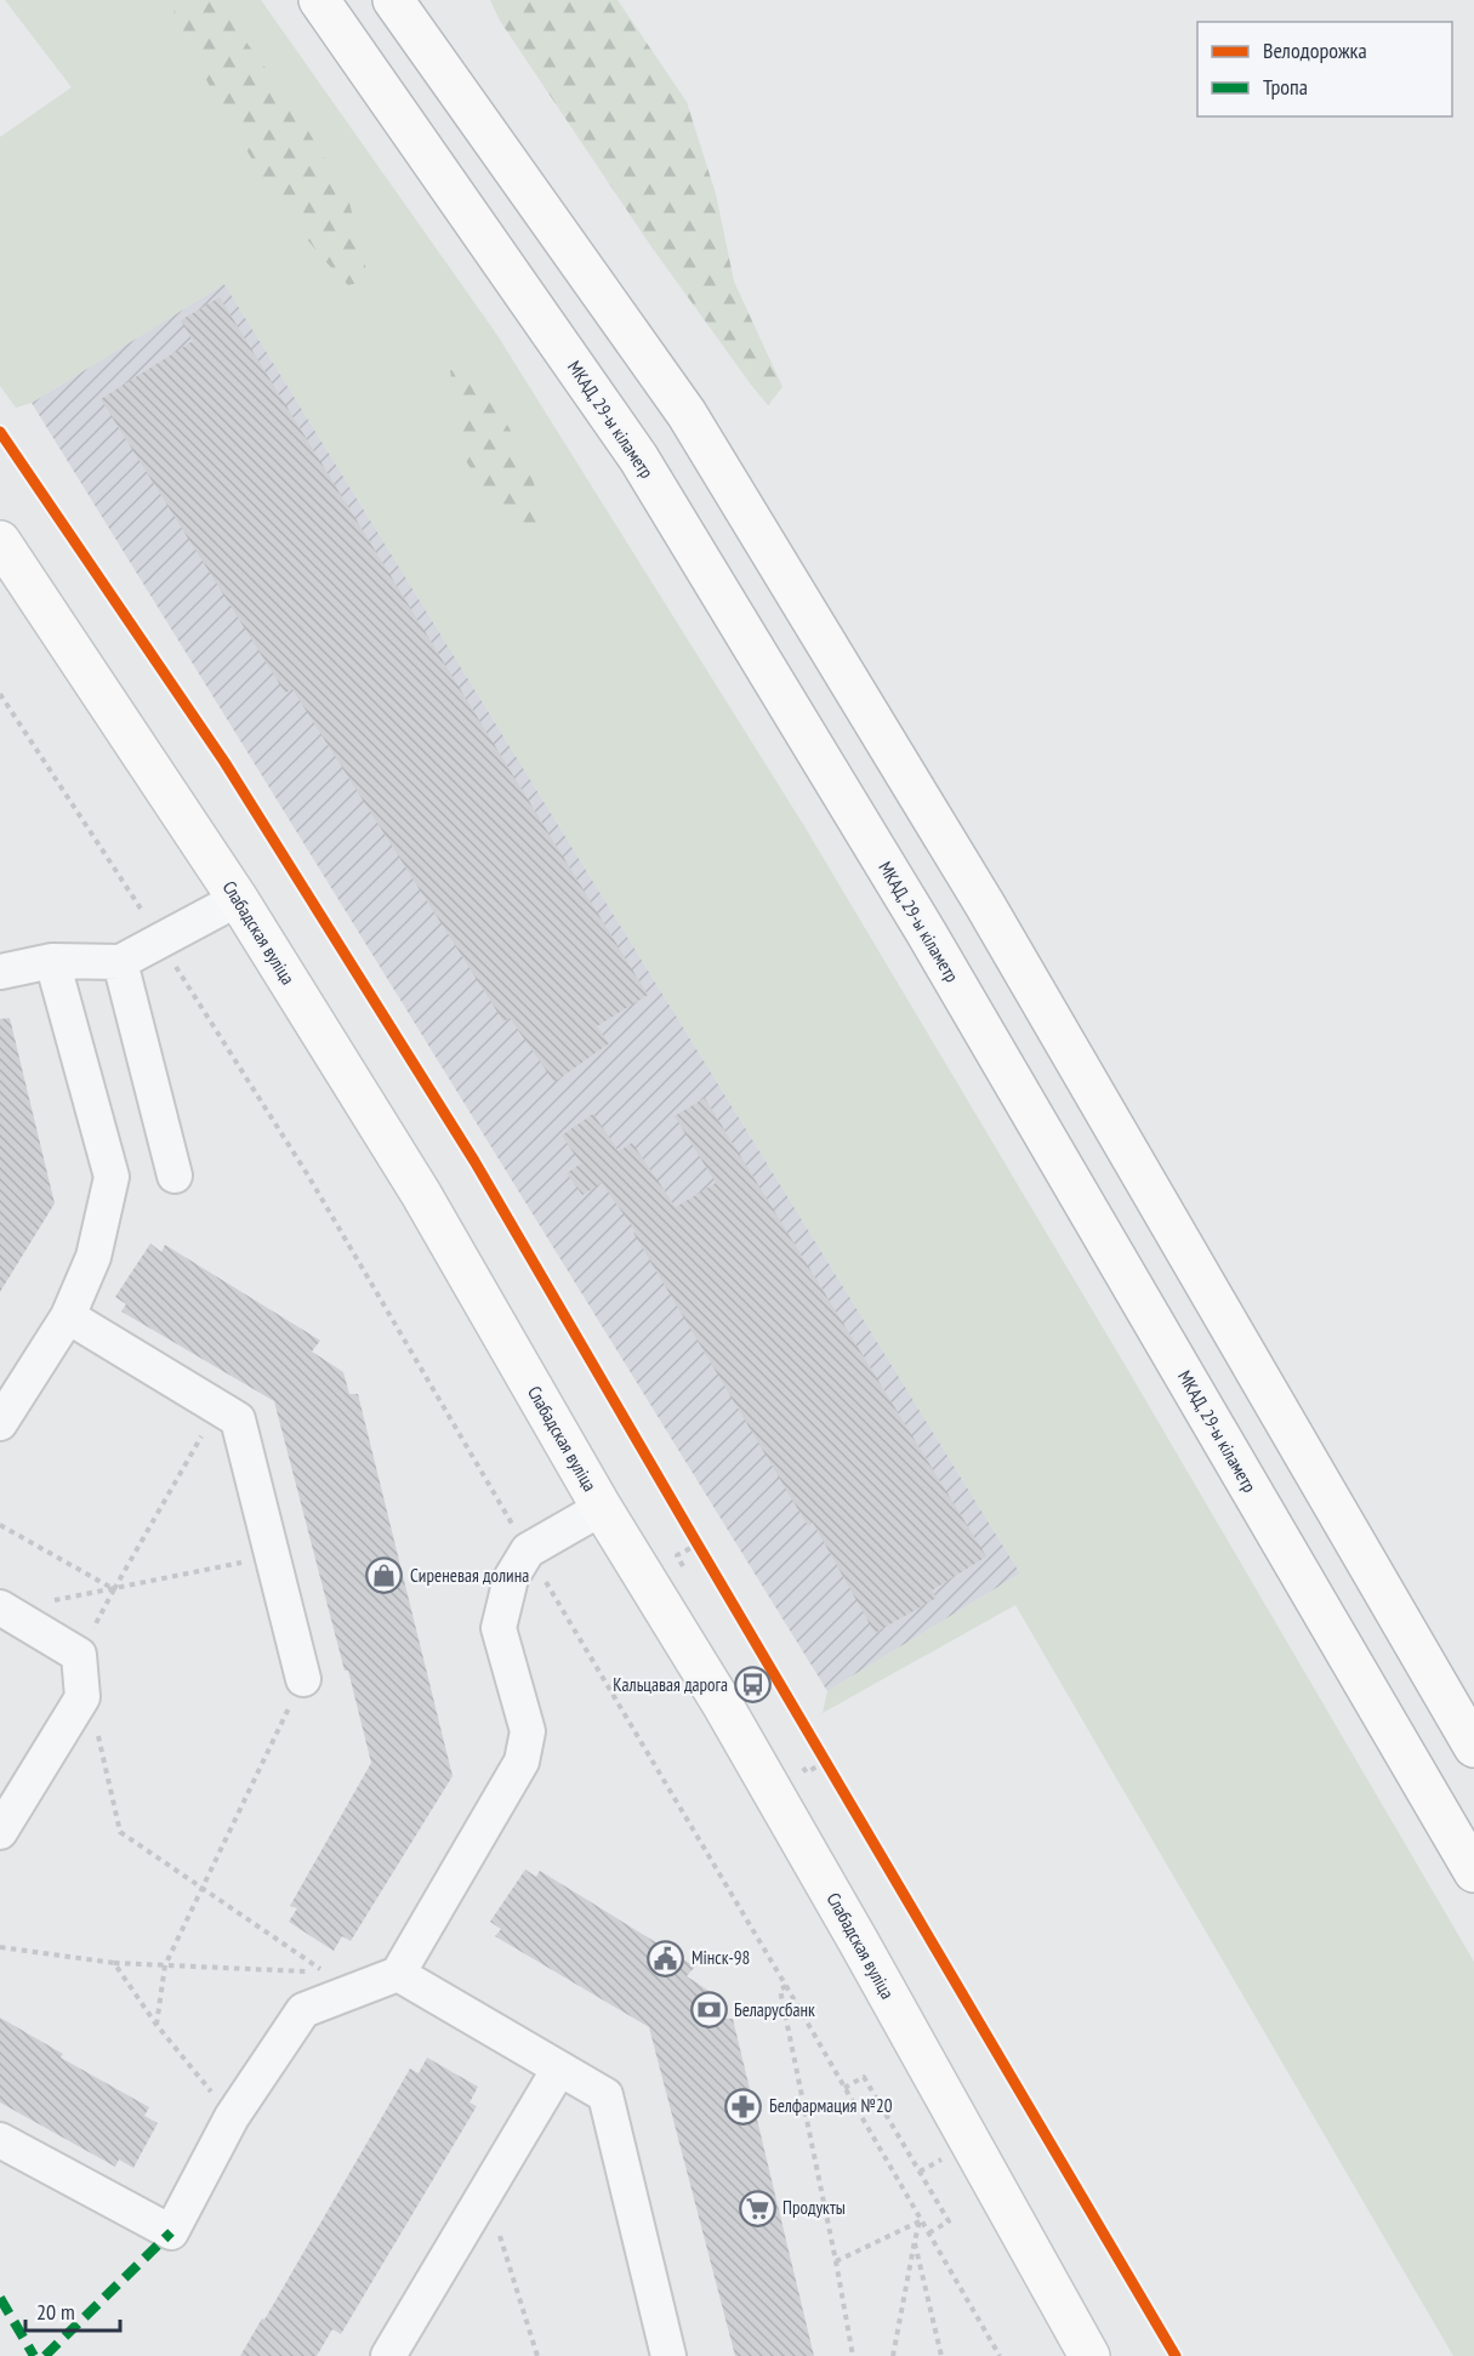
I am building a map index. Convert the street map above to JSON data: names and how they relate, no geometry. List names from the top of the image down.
{
  "streets": {
    "main road": ["МКАД, 29-ы кіламетр", "Слабадская вуліца"]
  },
  "places": {
    "shop": ["Сиреневая долина"],
    "bus stop": ["Кальцавая дарога"],
    "public building": ["Мінск-98"],
    "bank": ["Беларусбанк"],
    "pharmacy": ["Белфармация №20"],
    "supermarket": ["Продукты"]
  },
  "legend": ["Велодорожка", "Тропа"],
  "scale_bar": "20 m"
}
